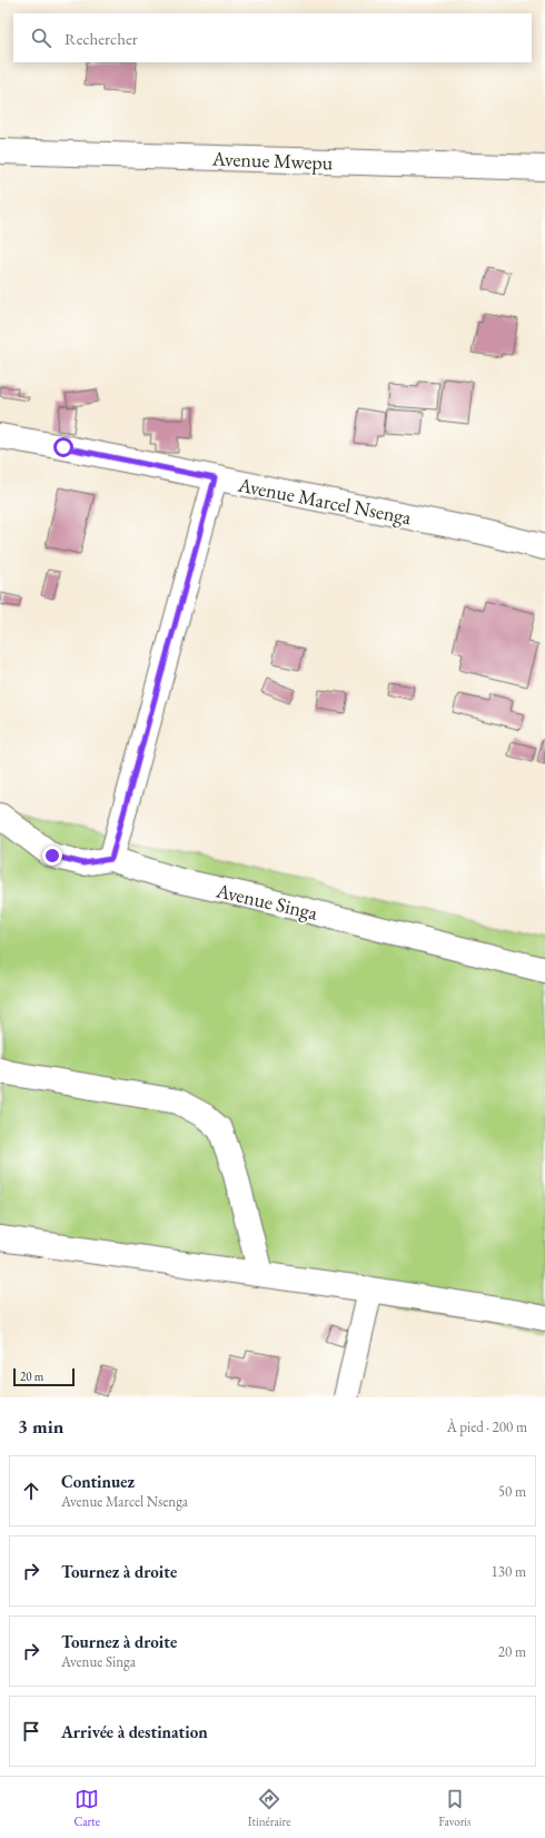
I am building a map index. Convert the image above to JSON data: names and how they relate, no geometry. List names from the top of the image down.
{
  "streets": {
    "street": ["Avenue Mwepu", "Avenue Marcel Nsenga", "Avenue Singa"]
  },
  "scale_bar": "20 m",
  "page": {
    "search": "Rechercher",
    "scale": "20 m",
    "heading": ["3 min", "À pied · 200 m"],
    "list": [
      ["Continuez", "Avenue Marcel Nsenga", "50 m"],
      ["Tournez à droite", "130 m"],
      ["Tournez à droite", "Avenue Singa", "20 m"],
      "Arrivée à destination"
    ],
    "nav": ["Carte", "Itinéraire", "Favoris"]
  }
}
